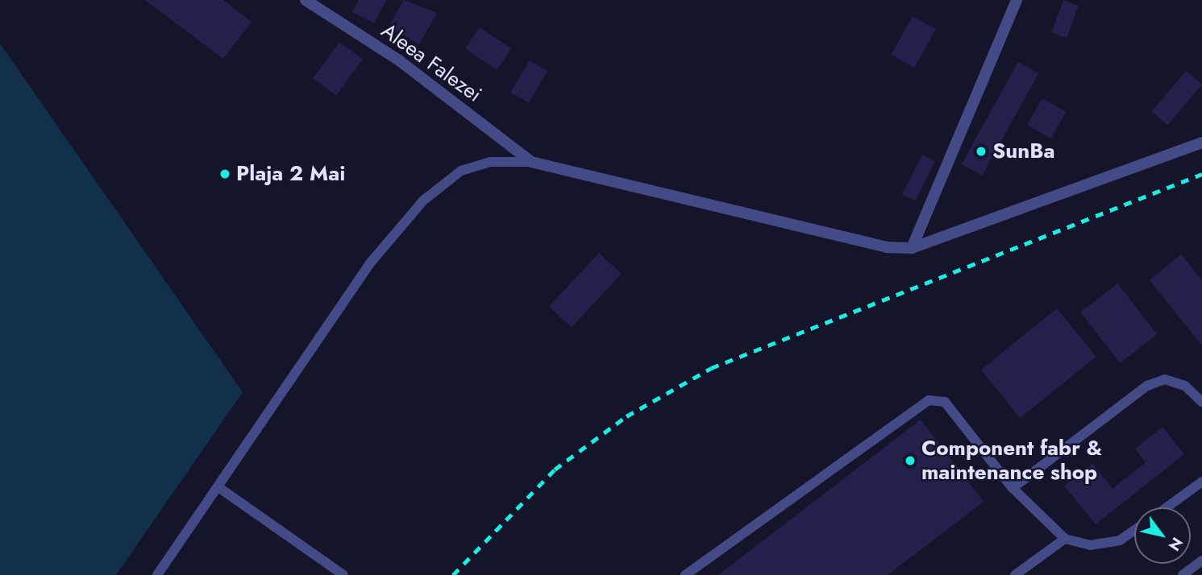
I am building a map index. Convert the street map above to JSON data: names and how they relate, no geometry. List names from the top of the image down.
{
  "streets": {
    "street": ["Aleea Falezei"]
  },
  "places": ["SunBa", "Plaja 2 Mai", "Component fabr & maintenance shop"],
  "north": "bottom right"
}
